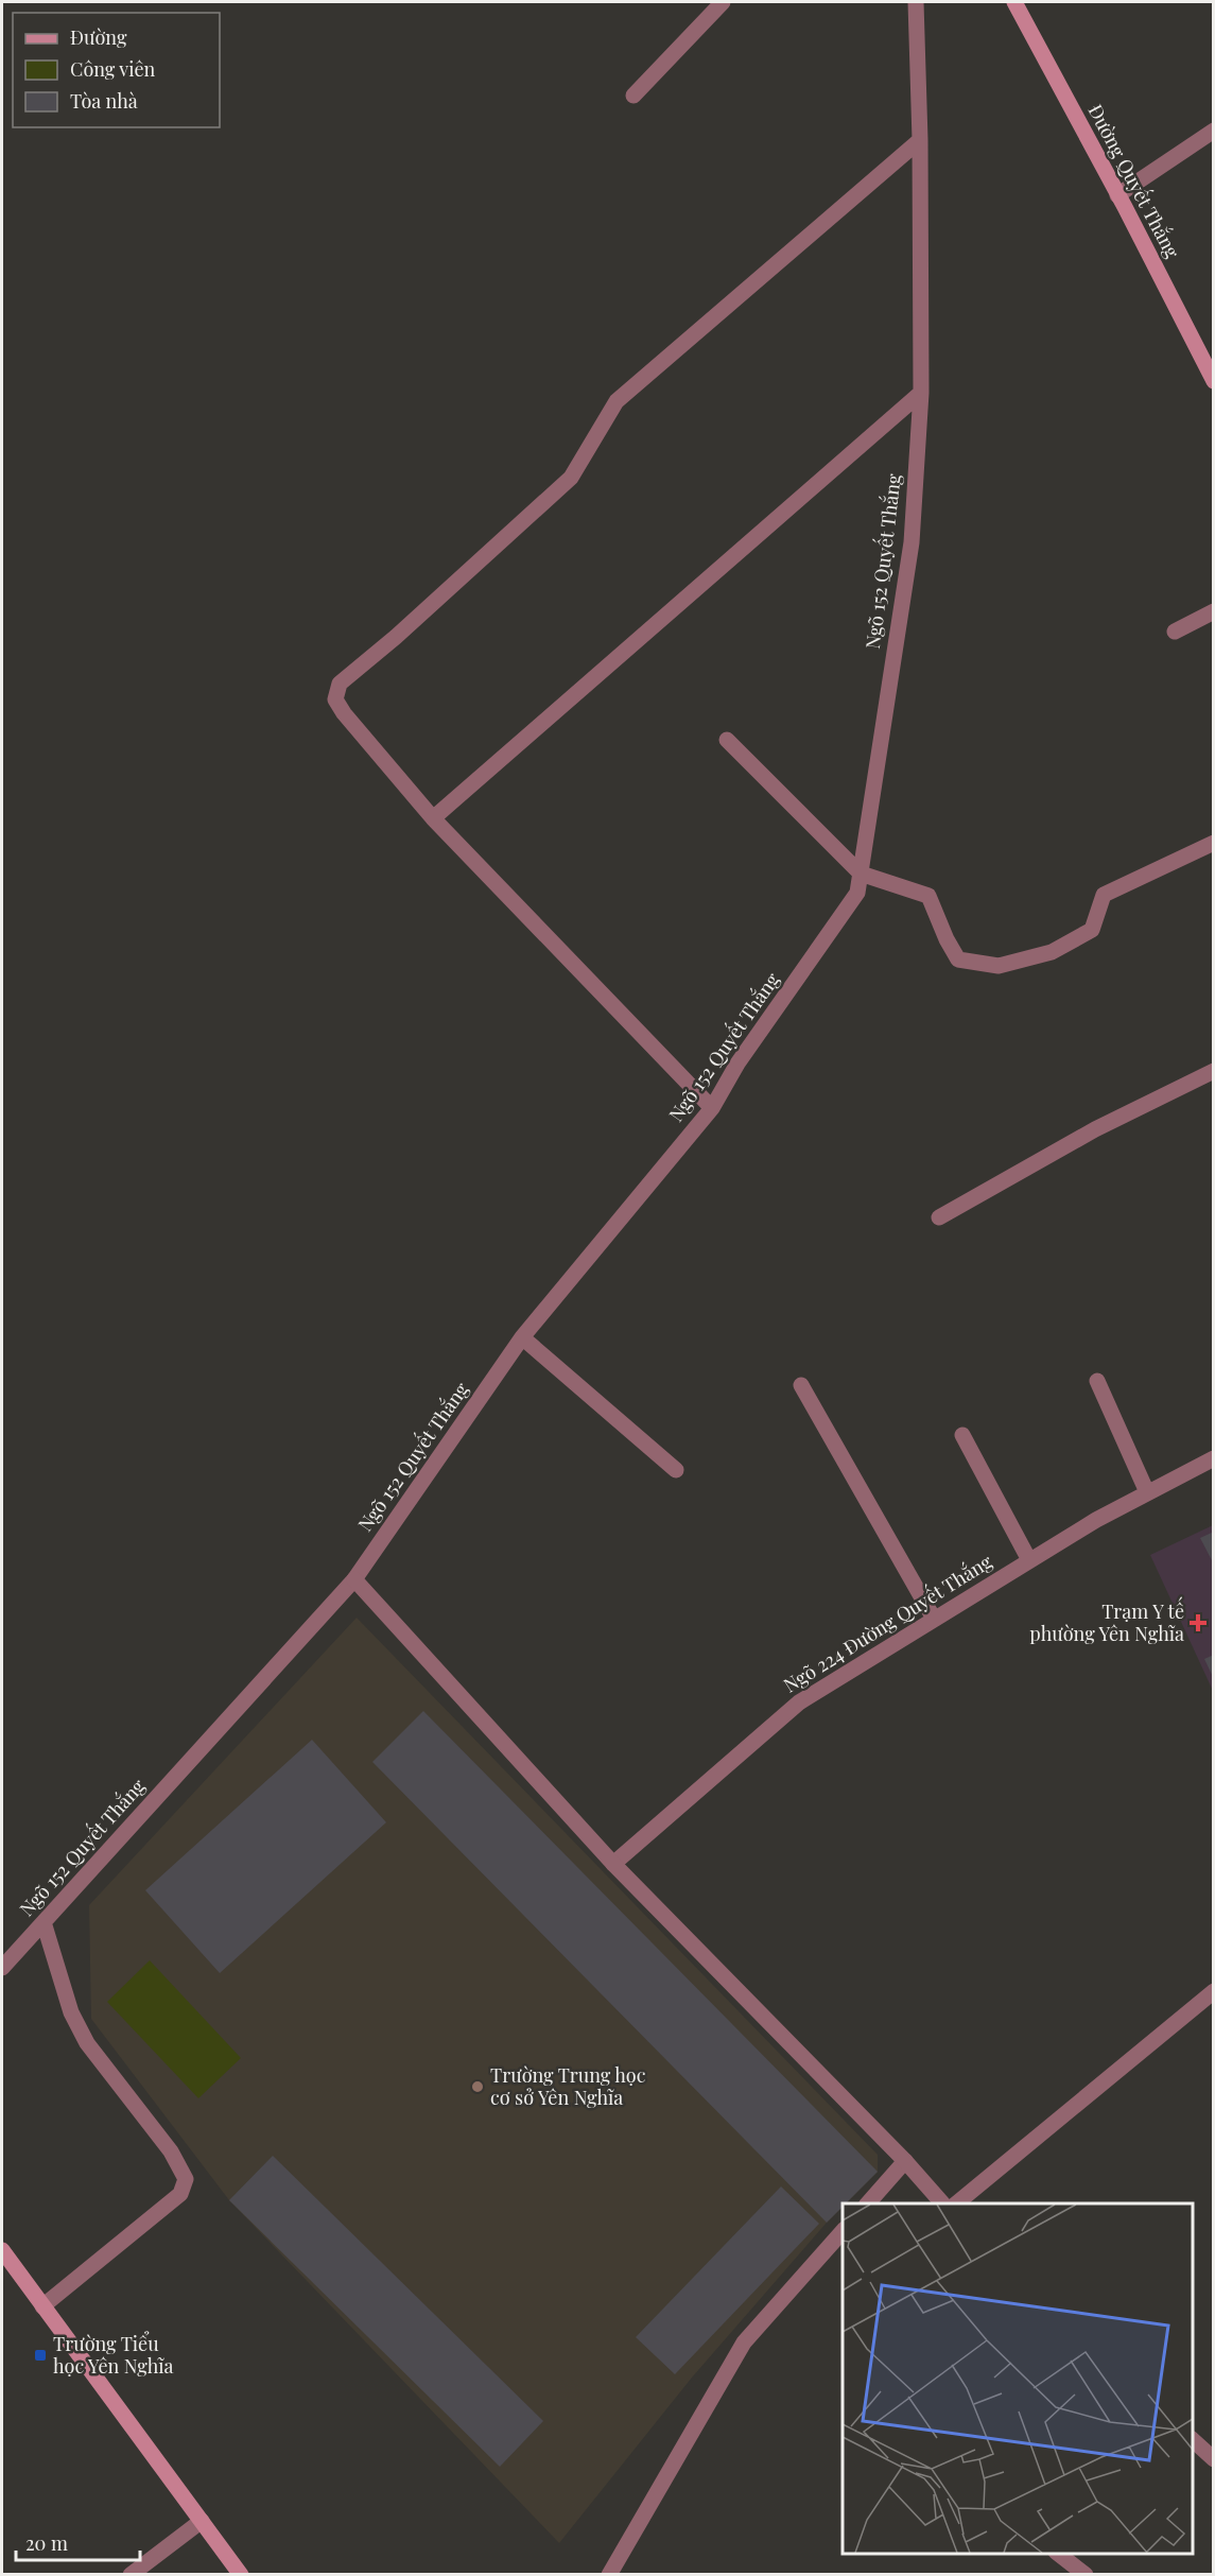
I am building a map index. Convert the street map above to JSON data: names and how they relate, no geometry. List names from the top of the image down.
{
  "streets": {
    "street": ["Đường Quyết Thắng", "Ngõ 152 Quyết Thắng", "Ngõ 224 Đường Quyết Thắng"]
  },
  "places": {
    "health": ["Trạm Y tế phường Yên Nghĩa"],
    "other": ["Trường Trung học cơ sở Yên Nghĩa"],
    "transit": ["Trường Tiểu học Yên Nghĩa"]
  },
  "legend": ["Đường", "Công viên", "Tòa nhà"],
  "scale_bar": "20 m"
}
